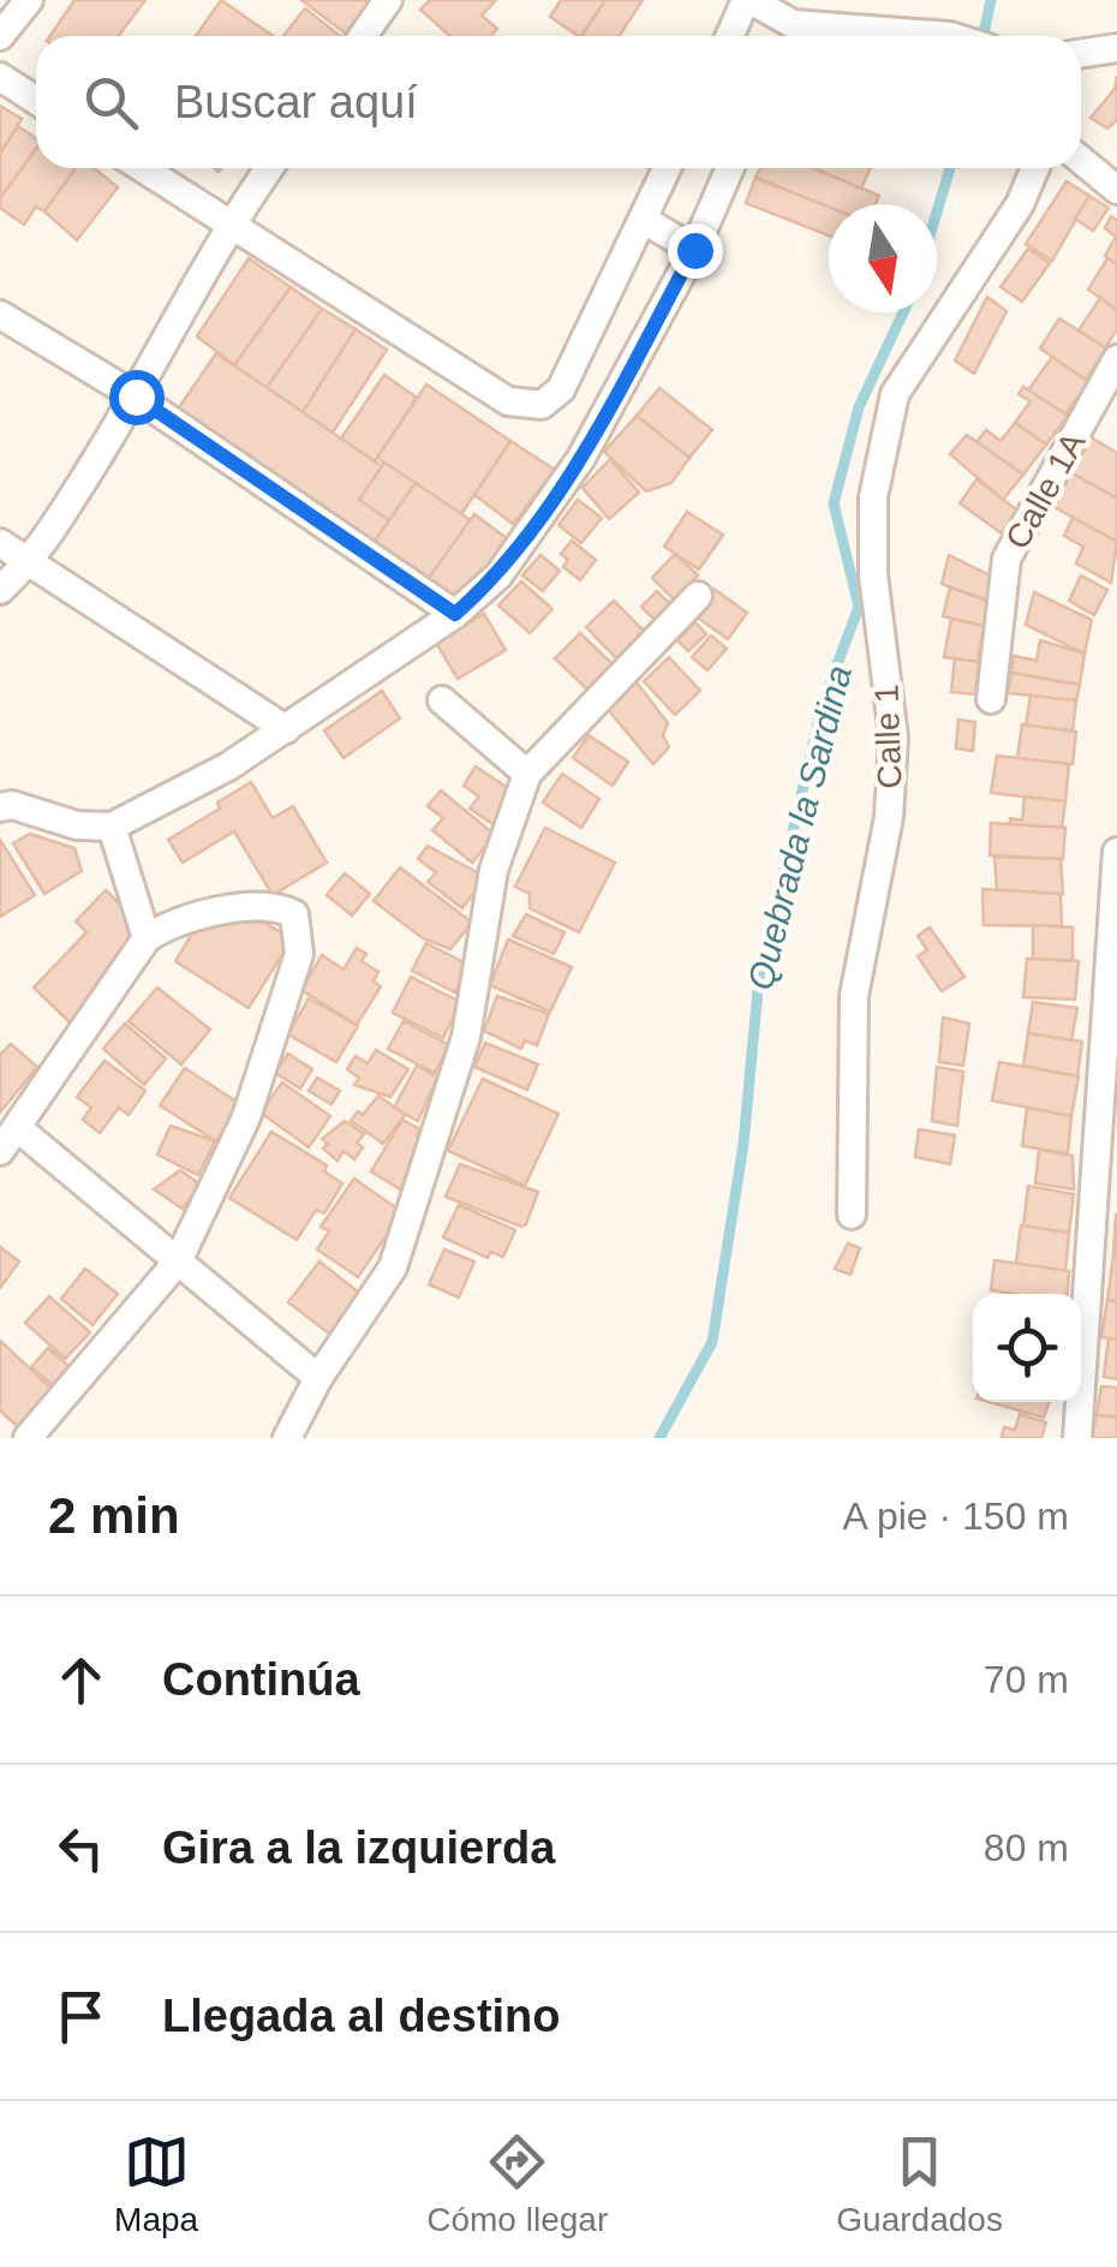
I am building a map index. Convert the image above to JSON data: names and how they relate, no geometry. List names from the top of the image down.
{
  "streets": {
    "street": ["Calle 1A", "Calle 1"]
  },
  "water": ["Quebrada la Sardina"],
  "north": "bottom",
  "page": {
    "search": "Buscar aquí",
    "heading": ["2 min", "A pie · 150 m"],
    "list": [
      ["Continúa", "70 m"],
      ["Gira a la izquierda", "80 m"],
      "Llegada al destino"
    ],
    "nav": ["Mapa", "Cómo llegar", "Guardados"]
  }
}
